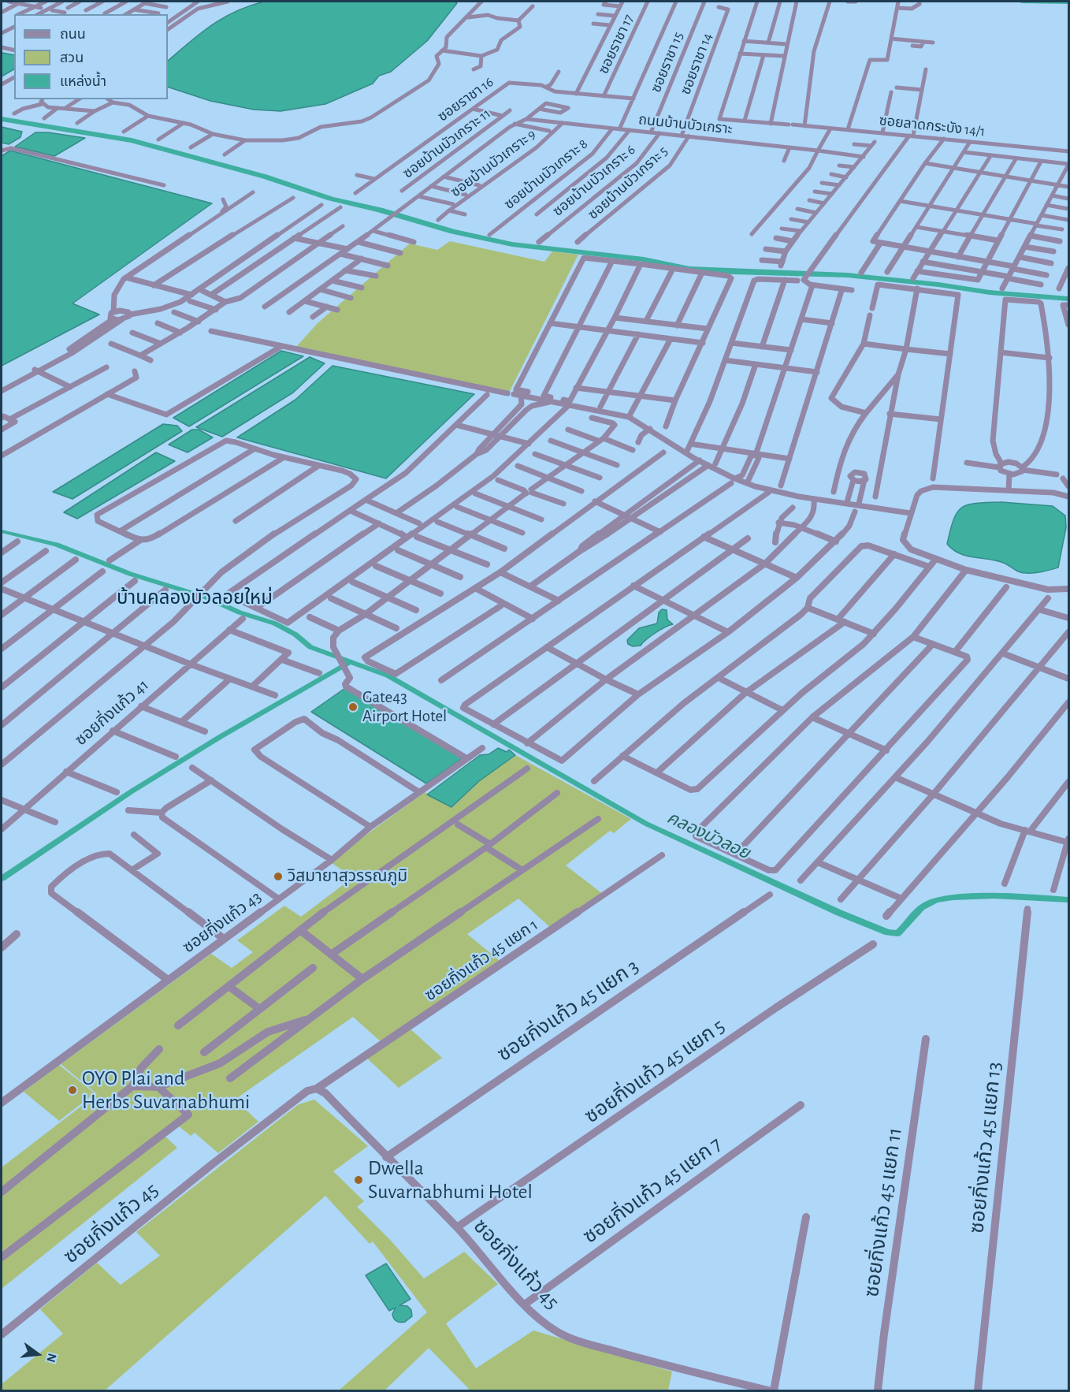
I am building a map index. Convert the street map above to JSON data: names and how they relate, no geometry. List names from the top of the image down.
{
  "streets": {
    "street": [
      "ซอยราชา 17",
      "ซอยราชา 15",
      "ซอยราชา 14",
      "ซอยราชา 16",
      "ถนนบ้านบัวเกราะ",
      "ซอยลาดกระบัง 14/1",
      "ซอยบ้านบัวเกราะ 11",
      "ซอยบ้านบัวเกราะ 9",
      "ซอยบ้านบัวเกราะ 8",
      "ซอยบ้านบัวเกราะ 6",
      "ซอยบ้านบัวเกราะ 5",
      "ซอยกิ่งแก้ว 41",
      "ซอยกิ่งแก้ว 43",
      "ซอยกิ่งแก้ว 45 แยก 1",
      "ซอยกิ่งแก้ว 45 แยก 3",
      "ซอยกิ่งแก้ว 45 แยก 5",
      "ซอยกิ่งแก้ว 45 แยก 13",
      "ซอยกิ่งแก้ว 45 แยก 7",
      "ซอยกิ่งแก้ว 45 แยก 11",
      "ซอยกิ่งแก้ว 45"
    ]
  },
  "crossings": [
    ["ซอยราชา 17", "ซอยราชา 16"],
    ["ซอยราชา 15", "ถนนบ้านบัวเกราะ"],
    ["ซอยราชา 14", "ถนนบ้านบัวเกราะ"],
    ["ซอยราชา 16", "ซอยบ้านบัวเกราะ 11"],
    ["ถนนบ้านบัวเกราะ", "ซอยบ้านบัวเกราะ 9"],
    ["ถนนบ้านบัวเกราะ", "ซอยบ้านบัวเกราะ 8"],
    ["ถนนบ้านบัวเกราะ", "ซอยบ้านบัวเกราะ 6"],
    ["ถนนบ้านบัวเกราะ", "ซอยบ้านบัวเกราะ 5"],
    ["ซอยกิ่งแก้ว 45 แยก 1", "ซอยกิ่งแก้ว 45"],
    ["ซอยกิ่งแก้ว 45 แยก 3", "ซอยกิ่งแก้ว 45"],
    ["ซอยกิ่งแก้ว 45 แยก 5", "ซอยกิ่งแก้ว 45"],
    ["ซอยกิ่งแก้ว 45 แยก 7", "ซอยกิ่งแก้ว 45"]
  ],
  "districts": ["บ้านคลองบัวลอยใหม่"],
  "water": ["คลองบัวลอย"],
  "places": [
    "Gate43 Airport Hotel",
    "วิสมายาสุวรรณภูมิ",
    "OYO Plai and Herbs Suvarnabhumi",
    "Dwella Suvarnabhumi Hotel"
  ],
  "legend": ["ถนน", "สวน", "แหล่งน้ำ"],
  "north": "right"
}
